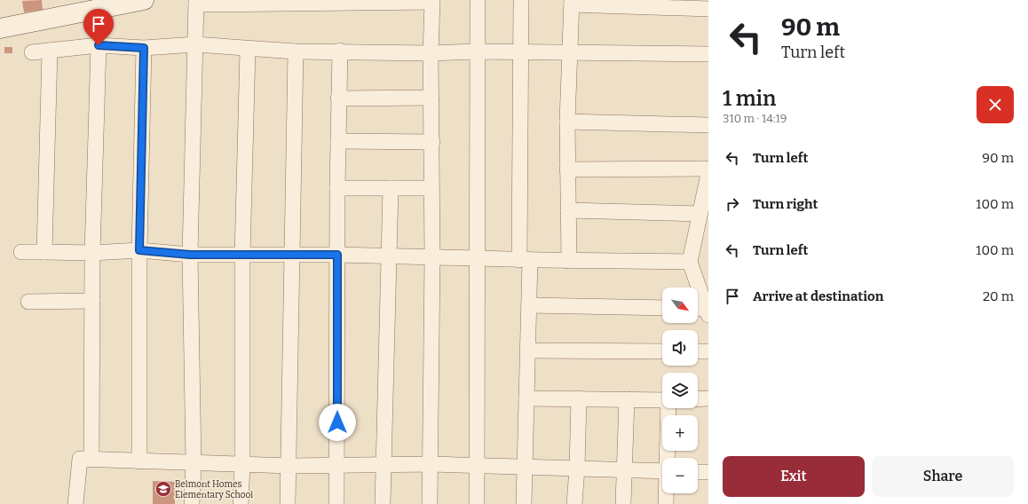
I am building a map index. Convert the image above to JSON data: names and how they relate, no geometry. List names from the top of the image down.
{
  "places": {
    "school or university": ["Belmont Homes Elementary School"]
  },
  "north": "bottom right",
  "page": {
    "turn": ["90 m", "Turn left"],
    "heading": ["1 min", "310 m · 14:19"],
    "list": [
      {
        "name": "Turn left",
        "value": "90 m"
      },
      {
        "name": "Turn right",
        "value": "100 m"
      },
      {
        "name": "Turn left",
        "value": "100 m"
      },
      {
        "name": "Arrive at destination",
        "value": "20 m"
      }
    ],
    "map_buttons": ["+", "−"],
    "buttons": ["Exit", "Share"]
  }
}
